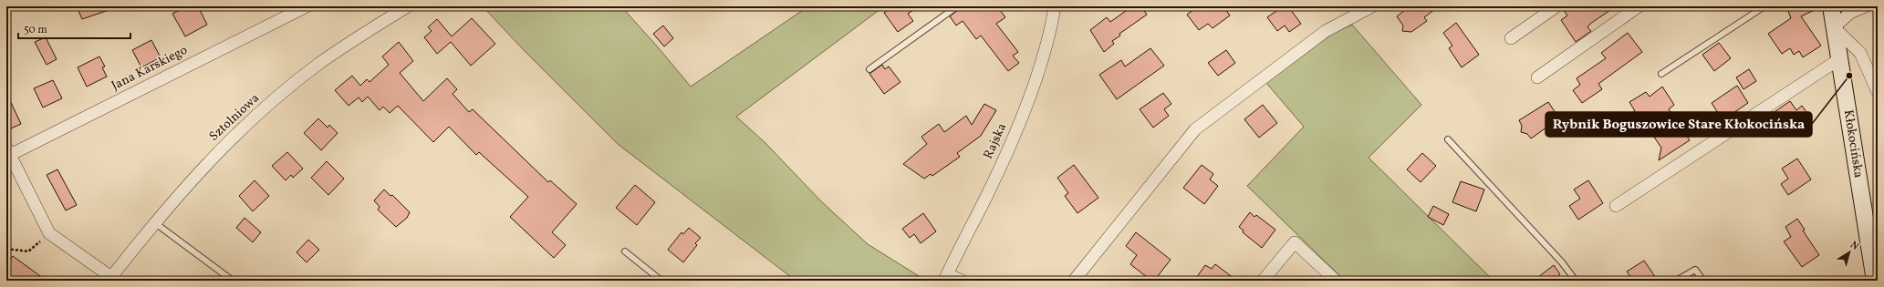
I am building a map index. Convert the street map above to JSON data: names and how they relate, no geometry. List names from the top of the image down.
{
  "streets": {
    "street": [
      "Jana Karskiego",
      "Sztolniowa",
      "Rajska",
      "Kłokocińska"
    ]
  },
  "places": ["Rybnik Boguszowice Stare Kłokocińska"],
  "scale_bar": "50 m",
  "north": "top right"
}
